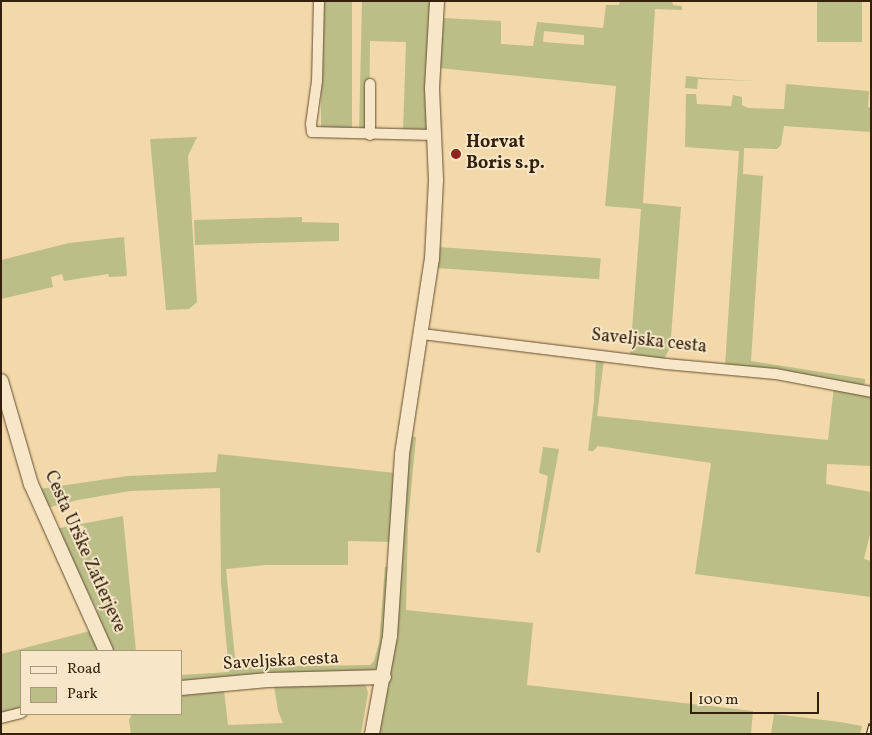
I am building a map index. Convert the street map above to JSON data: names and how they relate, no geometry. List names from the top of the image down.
{
  "streets": {
    "street": ["Saveljska cesta", "Cesta Urške Zatlerjeve"]
  },
  "places": ["Horvat Boris s.p."],
  "legend": ["Road", "Park"],
  "scale_bar": "100 m"
}
